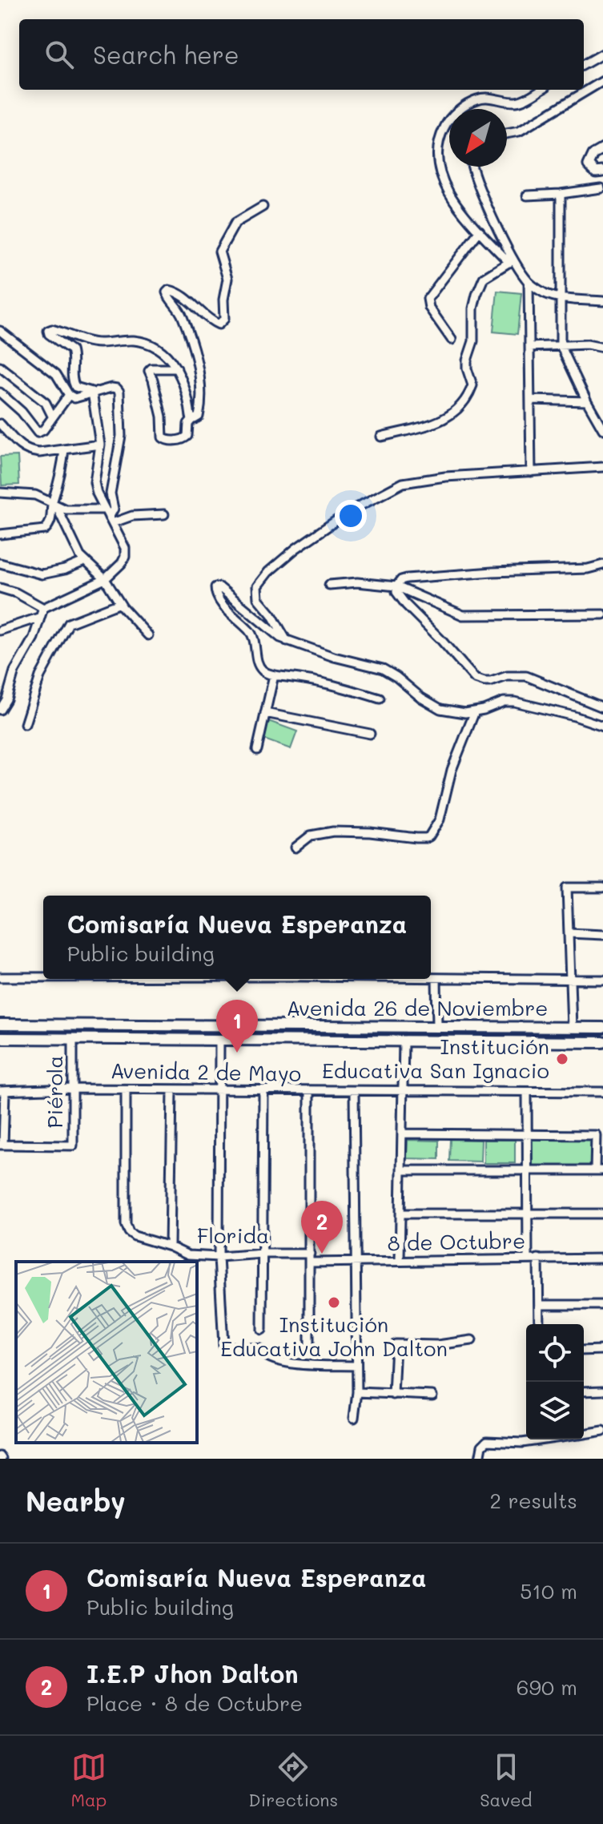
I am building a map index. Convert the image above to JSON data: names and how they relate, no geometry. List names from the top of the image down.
{
  "streets": {
    "main road": ["Avenida 26 de Noviembre"],
    "street": [
      "Avenida 2 de Mayo",
      "Piérola",
      "Florida",
      "8 de Octubre"
    ]
  },
  "crossings": [
    ["Avenida 26 de Noviembre", "Piérola"],
    ["Avenida 2 de Mayo", "Piérola"],
    ["Avenida 2 de Mayo", "Florida"],
    ["Florida", "8 de Octubre"]
  ],
  "places": ["Institución Educativa San Ignacio", "Institución Educativa John Dalton"],
  "north": "bottom left",
  "page": {
    "search": "Search here",
    "popup": ["Comisaría Nueva Esperanza", "Public building"],
    "pins": ["1", "2"],
    "heading": ["Nearby", "2 results"],
    "list": [
      {
        "mark": "1",
        "name": "Comisaría Nueva Esperanza",
        "note": "Public building",
        "value": "510 m"
      },
      {
        "mark": "2",
        "name": "I.E.P Jhon Dalton",
        "note": "Place · 8 de Octubre",
        "value": "690 m"
      }
    ],
    "nav": ["Map", "Directions", "Saved"]
  }
}
